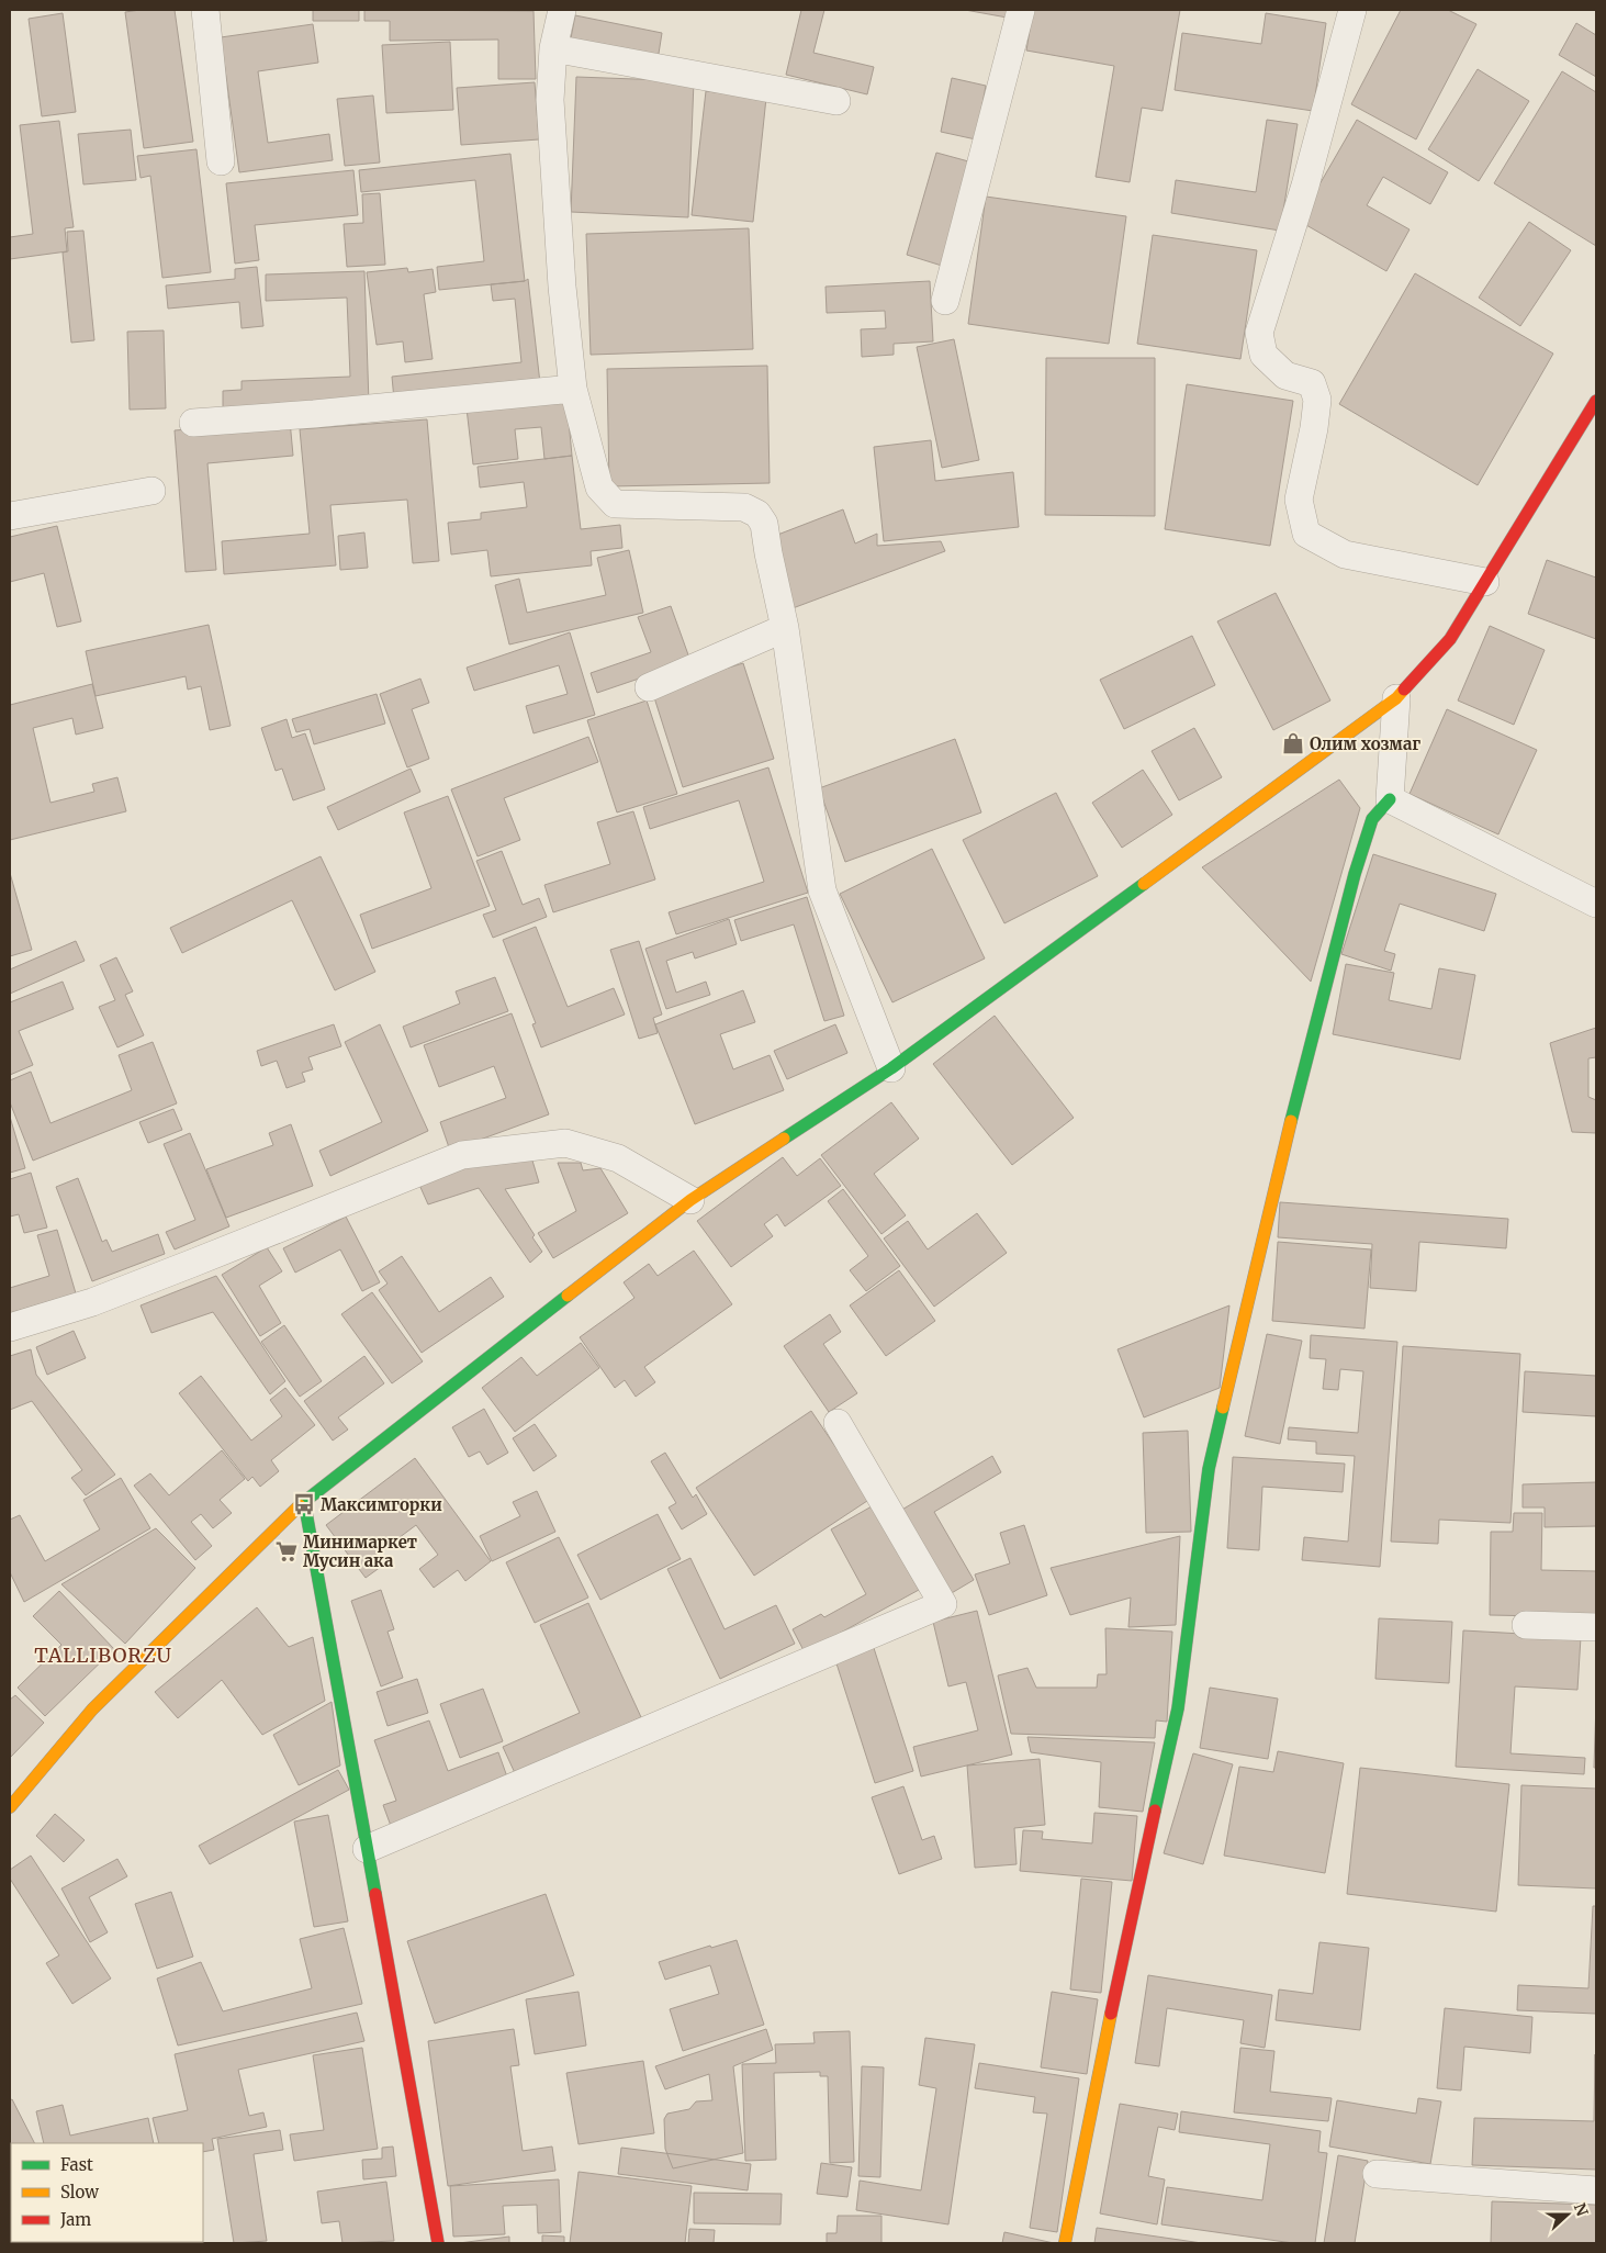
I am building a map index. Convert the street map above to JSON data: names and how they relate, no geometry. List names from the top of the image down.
{
  "districts": ["TALLIBORZU"],
  "places": {
    "shop": ["Олим хозмаг"],
    "bus stop": ["Максимгорки"],
    "supermarket": ["Минимаркет Мусин ака"]
  },
  "legend": ["Fast", "Slow", "Jam"],
  "north": "right"
}
